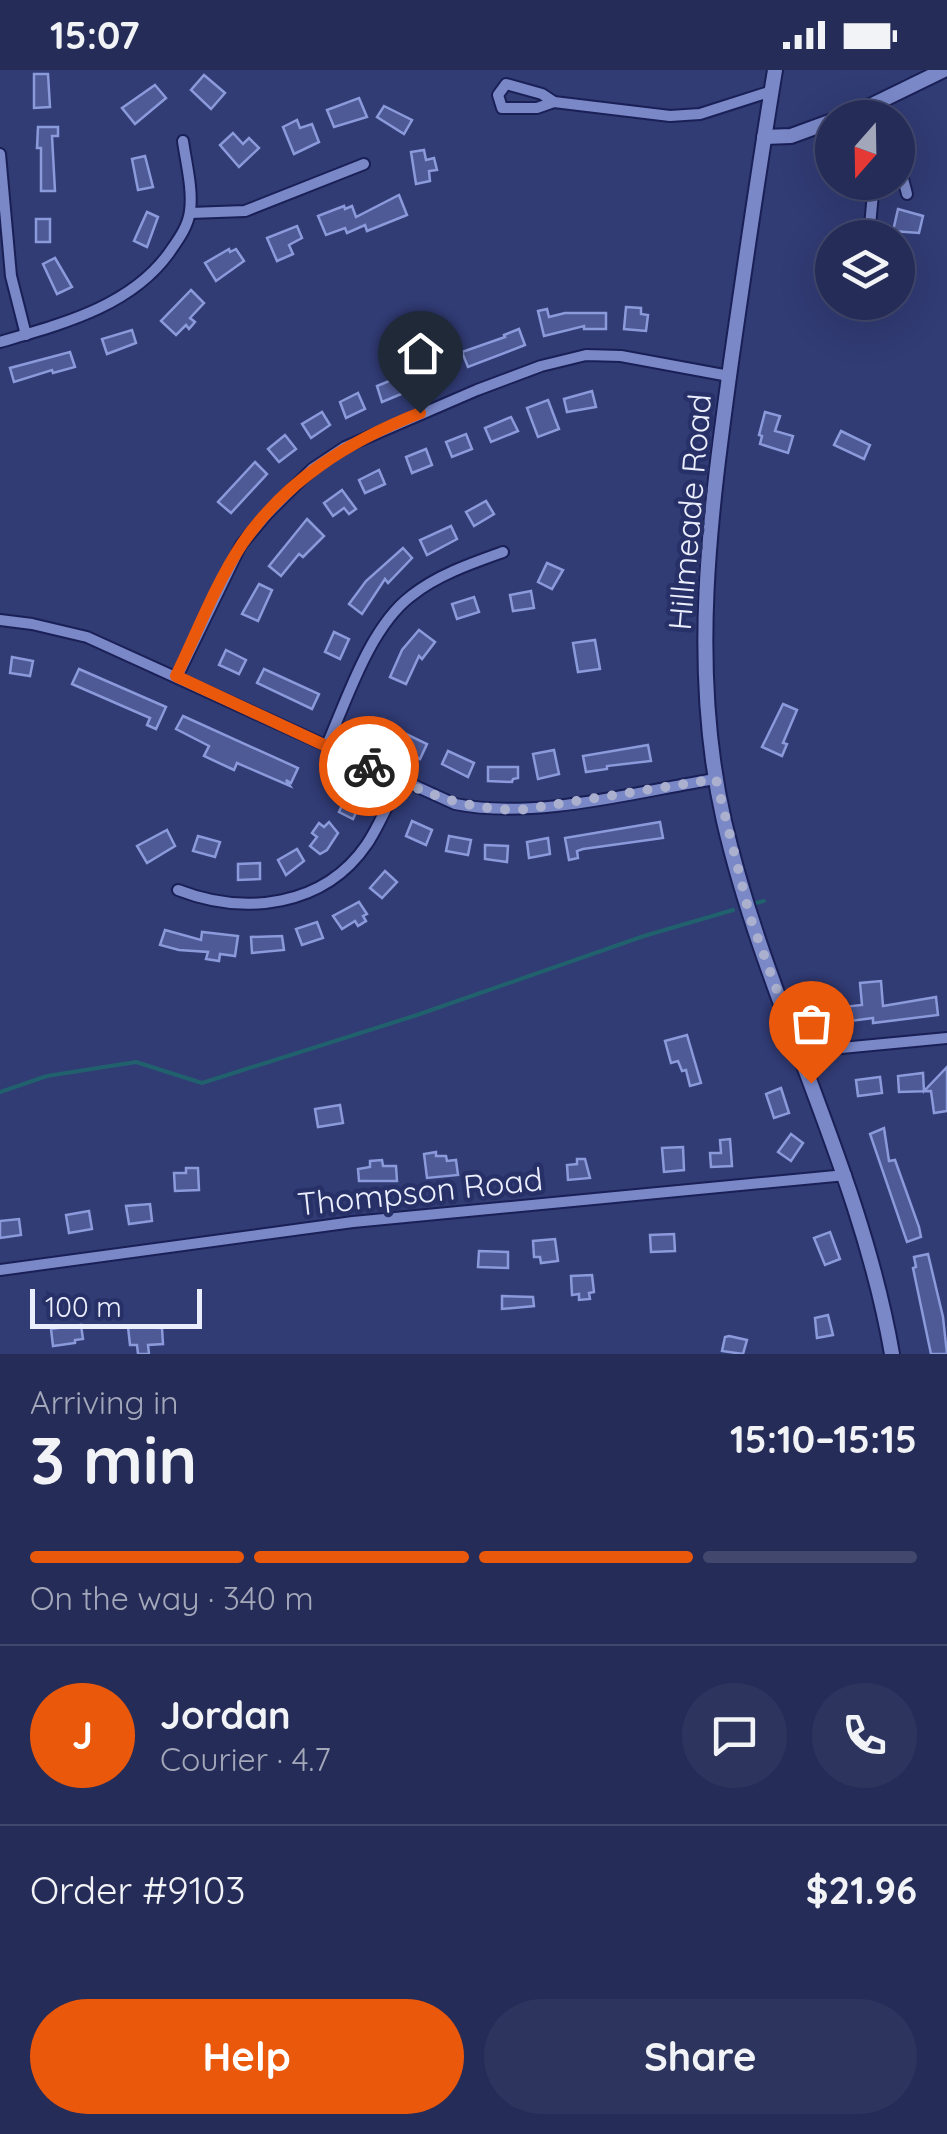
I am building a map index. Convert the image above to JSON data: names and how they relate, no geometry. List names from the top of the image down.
{
  "streets": {
    "street": ["Hillmeade Road", "Thompson Road"]
  },
  "crossings": [
    ["Hillmeade Road", "Thompson Road"]
  ],
  "scale_bar": "100 m",
  "north": "bottom",
  "page": {
    "status": "15:07",
    "scale": "100 m",
    "heading": ["3 min", "Arriving in", "15:10–15:15"],
    "panel": [
      "Jordan",
      "Courier · 4.7",
      "Order #9103",
      "$21.96"
    ],
    "bar": "On the way · 340 m",
    "round": "J",
    "buttons": ["Help", "Share"]
  }
}
